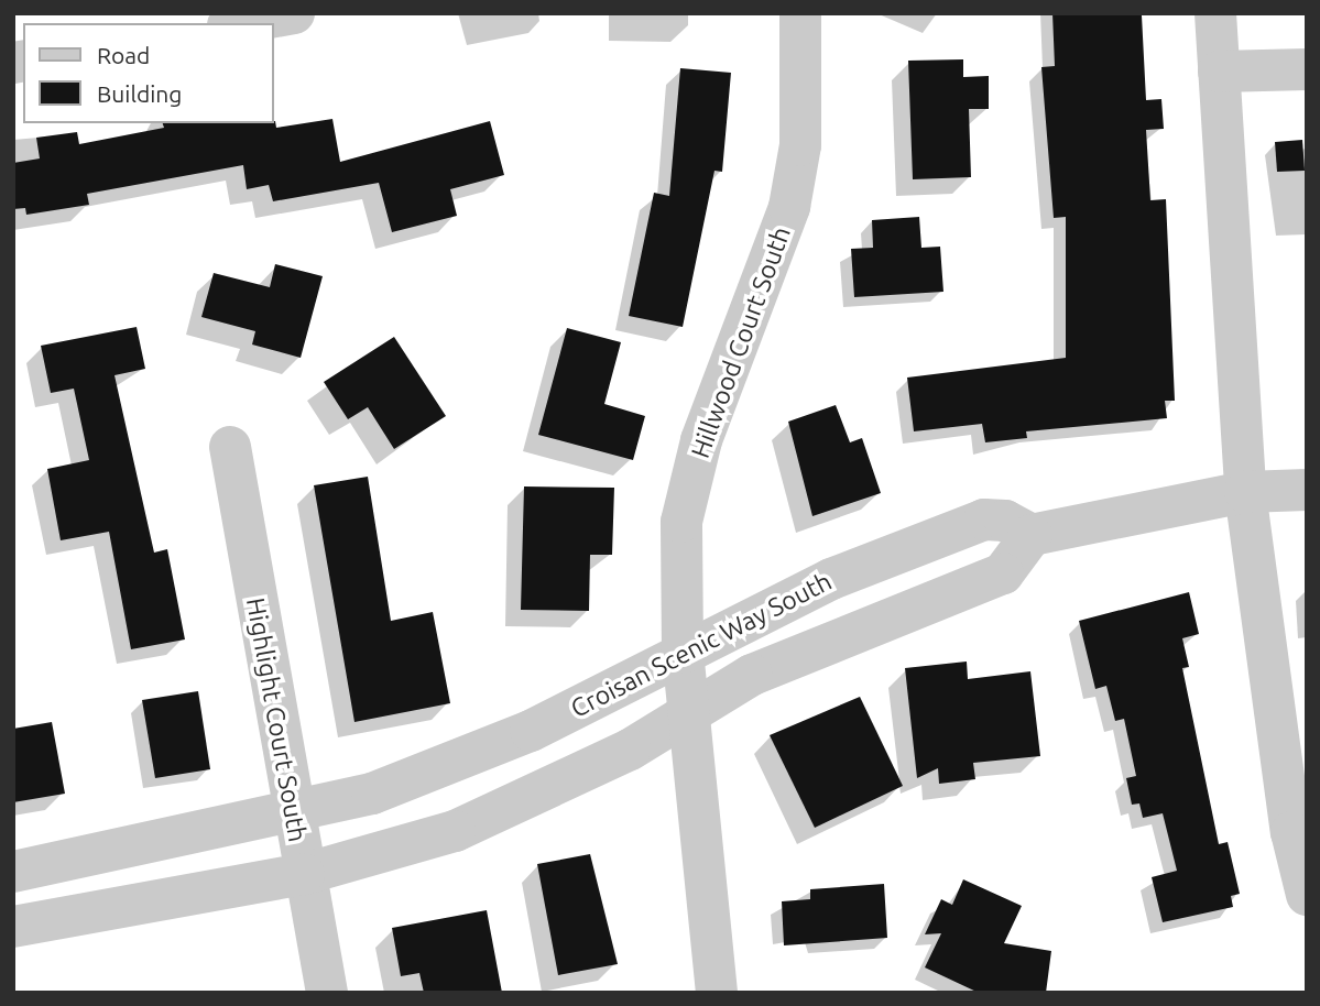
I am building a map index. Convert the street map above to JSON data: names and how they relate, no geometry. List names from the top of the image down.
{
  "streets": {
    "street": ["Hillwood Court South", "Croisan Scenic Way South", "Highlight Court South"]
  },
  "crossings": [
    ["Hillwood Court South", "Croisan Scenic Way South"],
    ["Croisan Scenic Way South", "Highlight Court South"]
  ],
  "legend": ["Road", "Building"]
}
